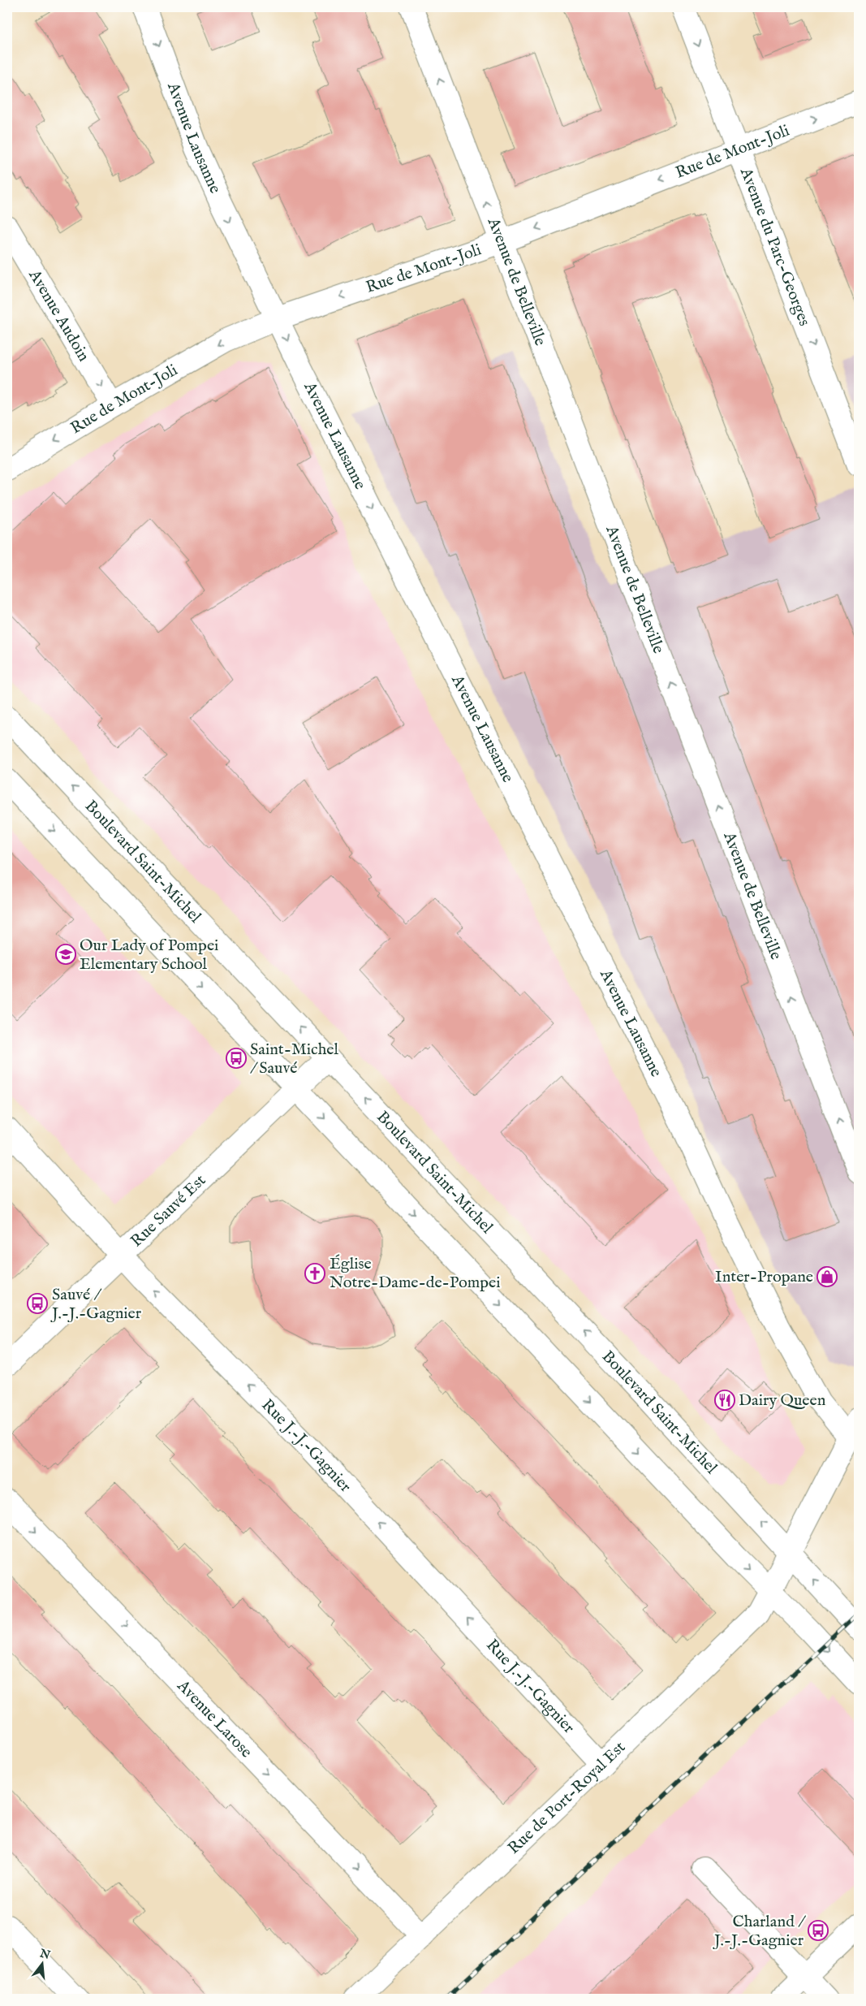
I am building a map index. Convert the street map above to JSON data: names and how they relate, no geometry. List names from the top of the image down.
{
  "streets": {
    "street": [
      "Avenue Lausanne",
      "Rue de Mont-Joli",
      "Avenue du Parc-Georges",
      "Avenue de Belleville",
      "Avenue Audoin",
      "Boulevard Saint-Michel",
      "Rue Sauvé Est",
      "Rue J.-J.-Gagnier",
      "Avenue Larose",
      "Rue de Port-Royal Est"
    ]
  },
  "crossings": [
    ["Avenue Lausanne", "Rue de Mont-Joli"],
    ["Avenue Lausanne", "Rue de Port-Royal Est"],
    ["Rue de Mont-Joli", "Avenue du Parc-Georges"],
    ["Rue de Mont-Joli", "Avenue de Belleville"],
    ["Rue de Mont-Joli", "Avenue Audoin"],
    ["Boulevard Saint-Michel", "Rue Sauvé Est"],
    ["Boulevard Saint-Michel", "Rue de Port-Royal Est"],
    ["Rue Sauvé Est", "Rue J.-J.-Gagnier"],
    ["Rue J.-J.-Gagnier", "Rue de Port-Royal Est"],
    ["Avenue Larose", "Rue de Port-Royal Est"]
  ],
  "one_way": [
    "Avenue Lausanne",
    "Avenue du Parc-Georges",
    "Avenue de Belleville",
    "Avenue Audoin",
    "Rue J.-J.-Gagnier",
    "Avenue Larose"
  ],
  "places": {
    "school or university": ["Our Lady of Pompei Elementary School"],
    "bus stop": ["Saint-Michel / Sauvé", "Sauvé / J.-J.-Gagnier", "Charland / J.-J.-Gagnier"],
    "church": ["Église Notre-Dame-de-Pompei"],
    "shop": ["Inter-Propane"],
    "restaurant": ["Dairy Queen"]
  },
  "north": "top"
}
